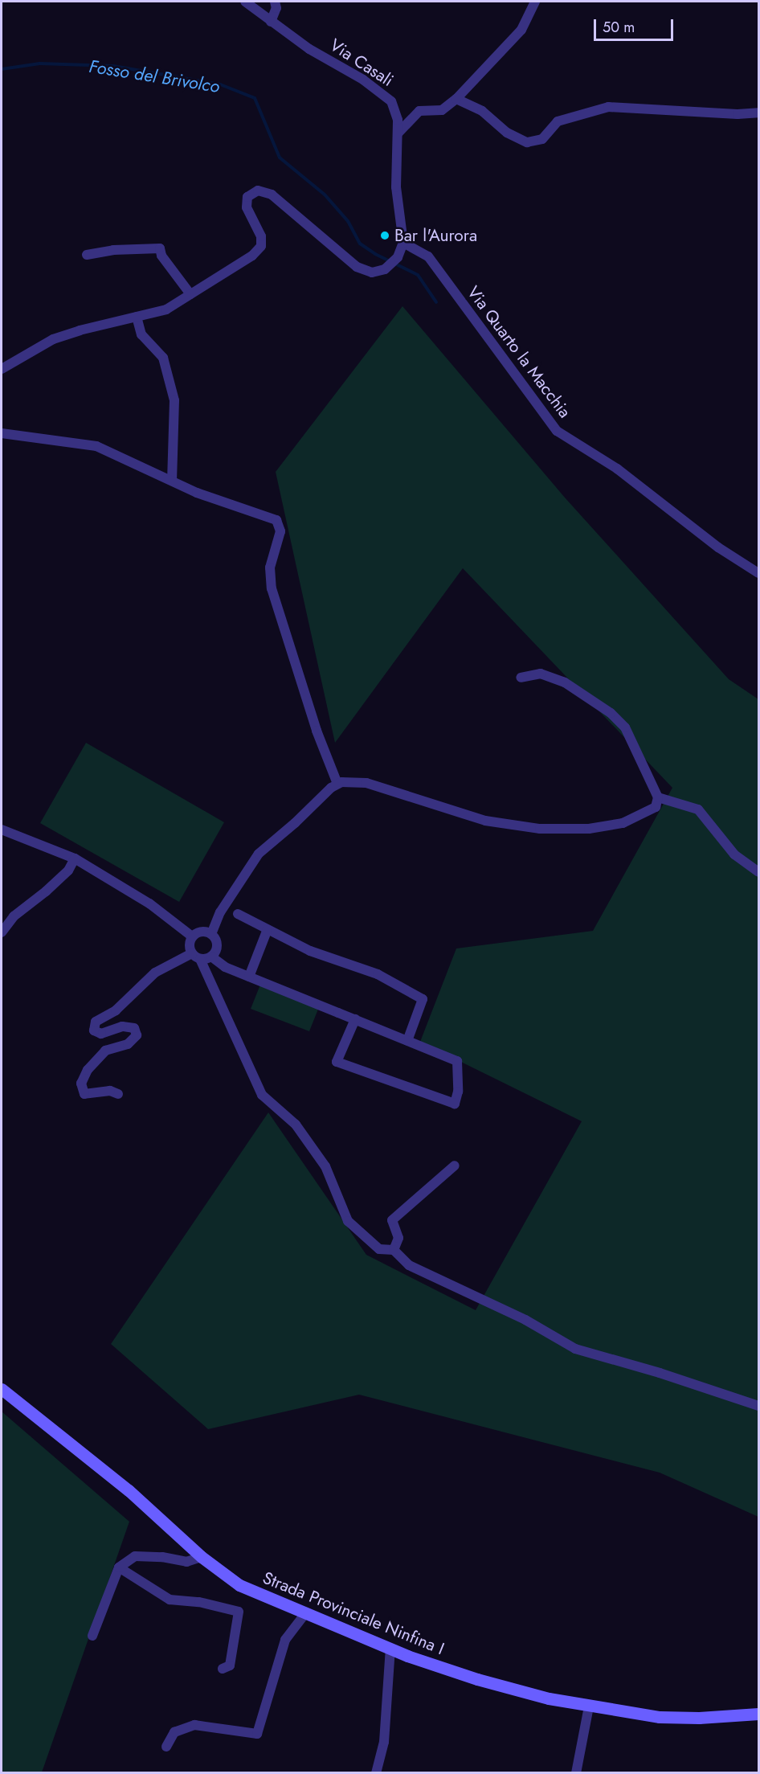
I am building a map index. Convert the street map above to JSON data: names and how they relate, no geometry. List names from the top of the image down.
{
  "streets": {
    "main road": ["Strada Provinciale Ninfina I"],
    "street": ["Via Casali", "Via Quarto la Macchia"]
  },
  "crossings": [
    ["Via Casali", "Via Quarto la Macchia"]
  ],
  "water": ["Fosso del Brivolco"],
  "places": ["Bar l'Aurora"],
  "scale_bar": "50 m"
}
